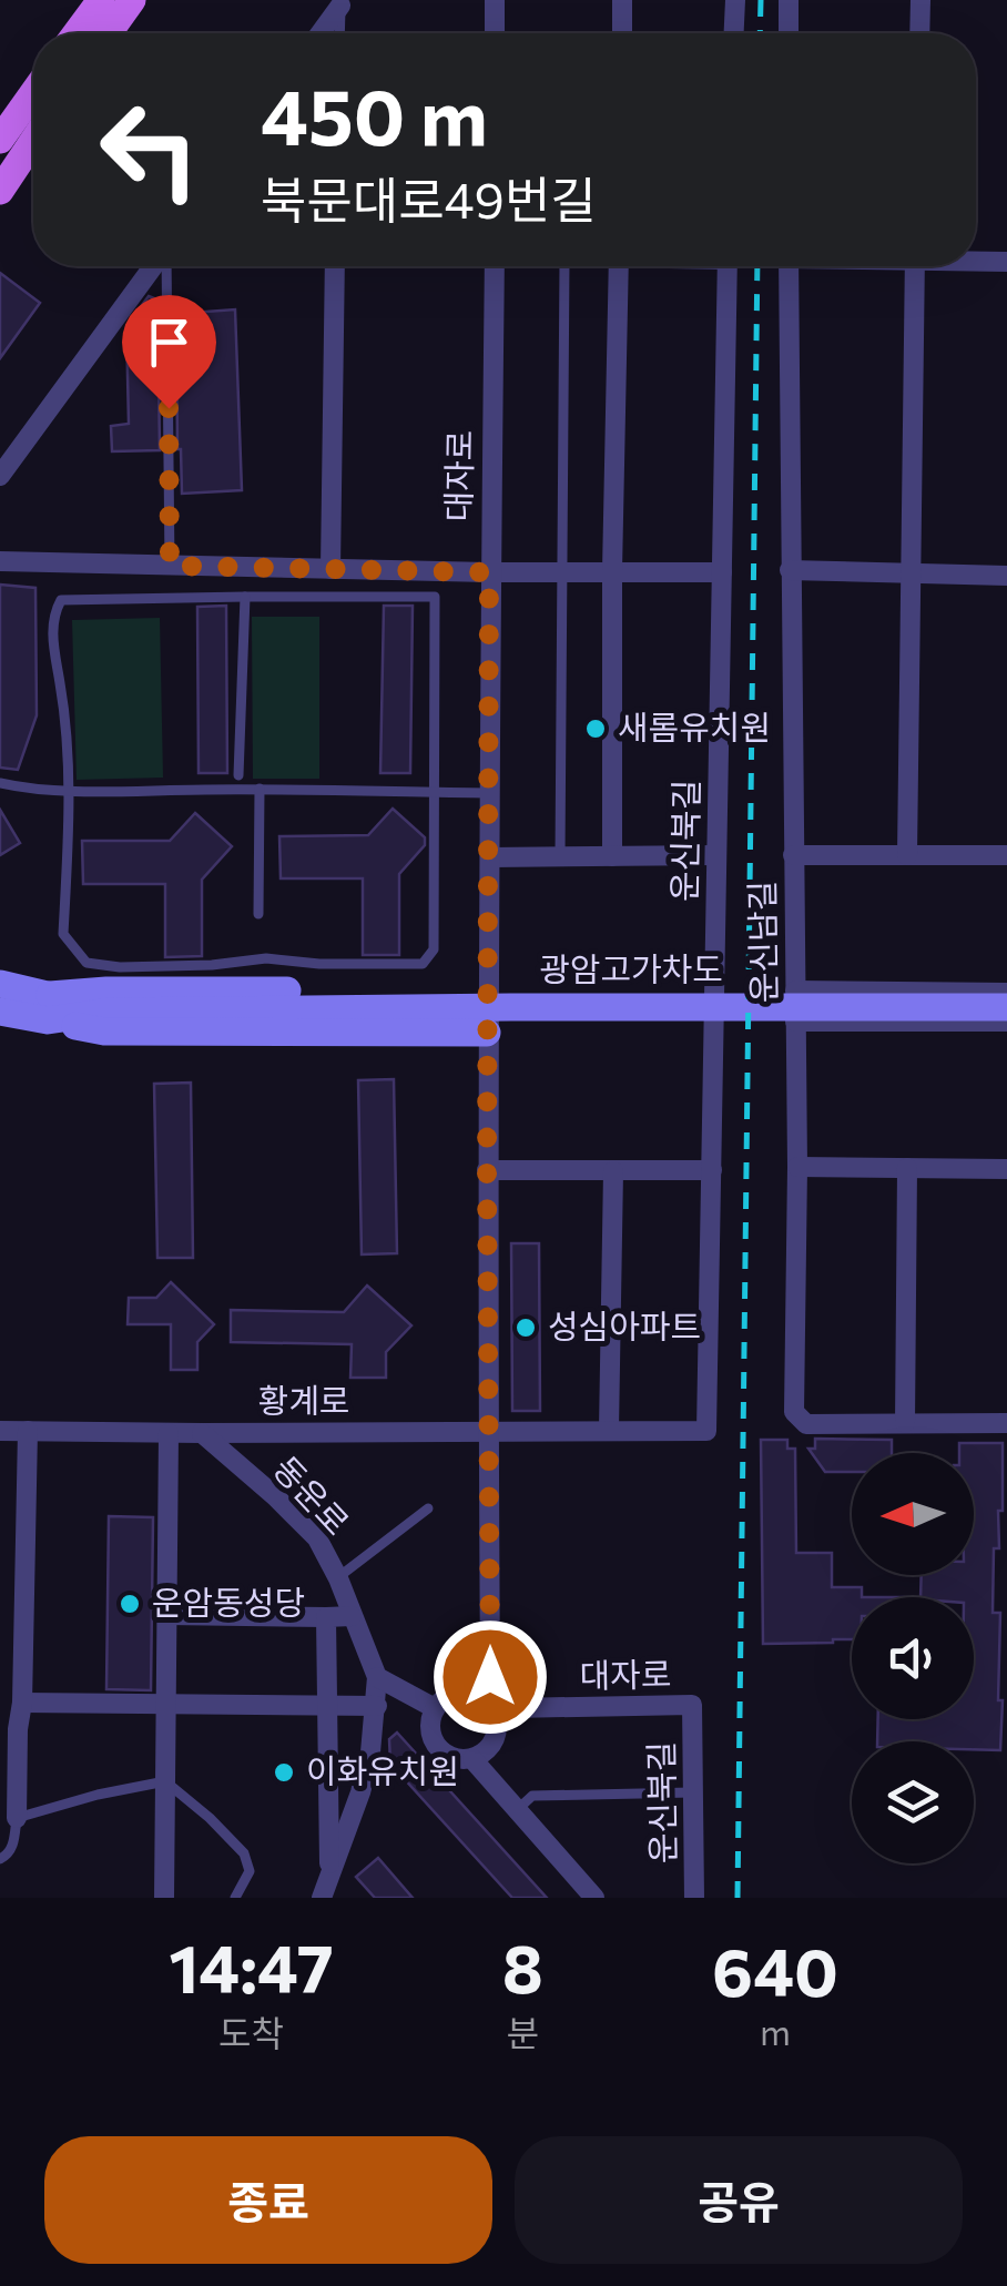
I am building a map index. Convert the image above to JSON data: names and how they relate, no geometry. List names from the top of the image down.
{
  "streets": {
    "street": [
      "대자로",
      "운신북길",
      "운신남길",
      "광암고가차도",
      "황계로",
      "동운로"
    ]
  },
  "crossings": [
    ["대자로", "운신북길"],
    ["대자로", "황계로"],
    ["운신북길", "황계로"],
    ["황계로", "동운로"]
  ],
  "places": [
    "새롬유치원",
    "성심아파트",
    "운암동성당",
    "이화유치원"
  ],
  "north": "left",
  "page": {
    "turn": ["450 m", "북문대로49번길"],
    "eta": [
      "14:47",
      "도착",
      "8",
      "분",
      "640",
      "m"
    ],
    "buttons": ["종료", "공유"]
  }
}
